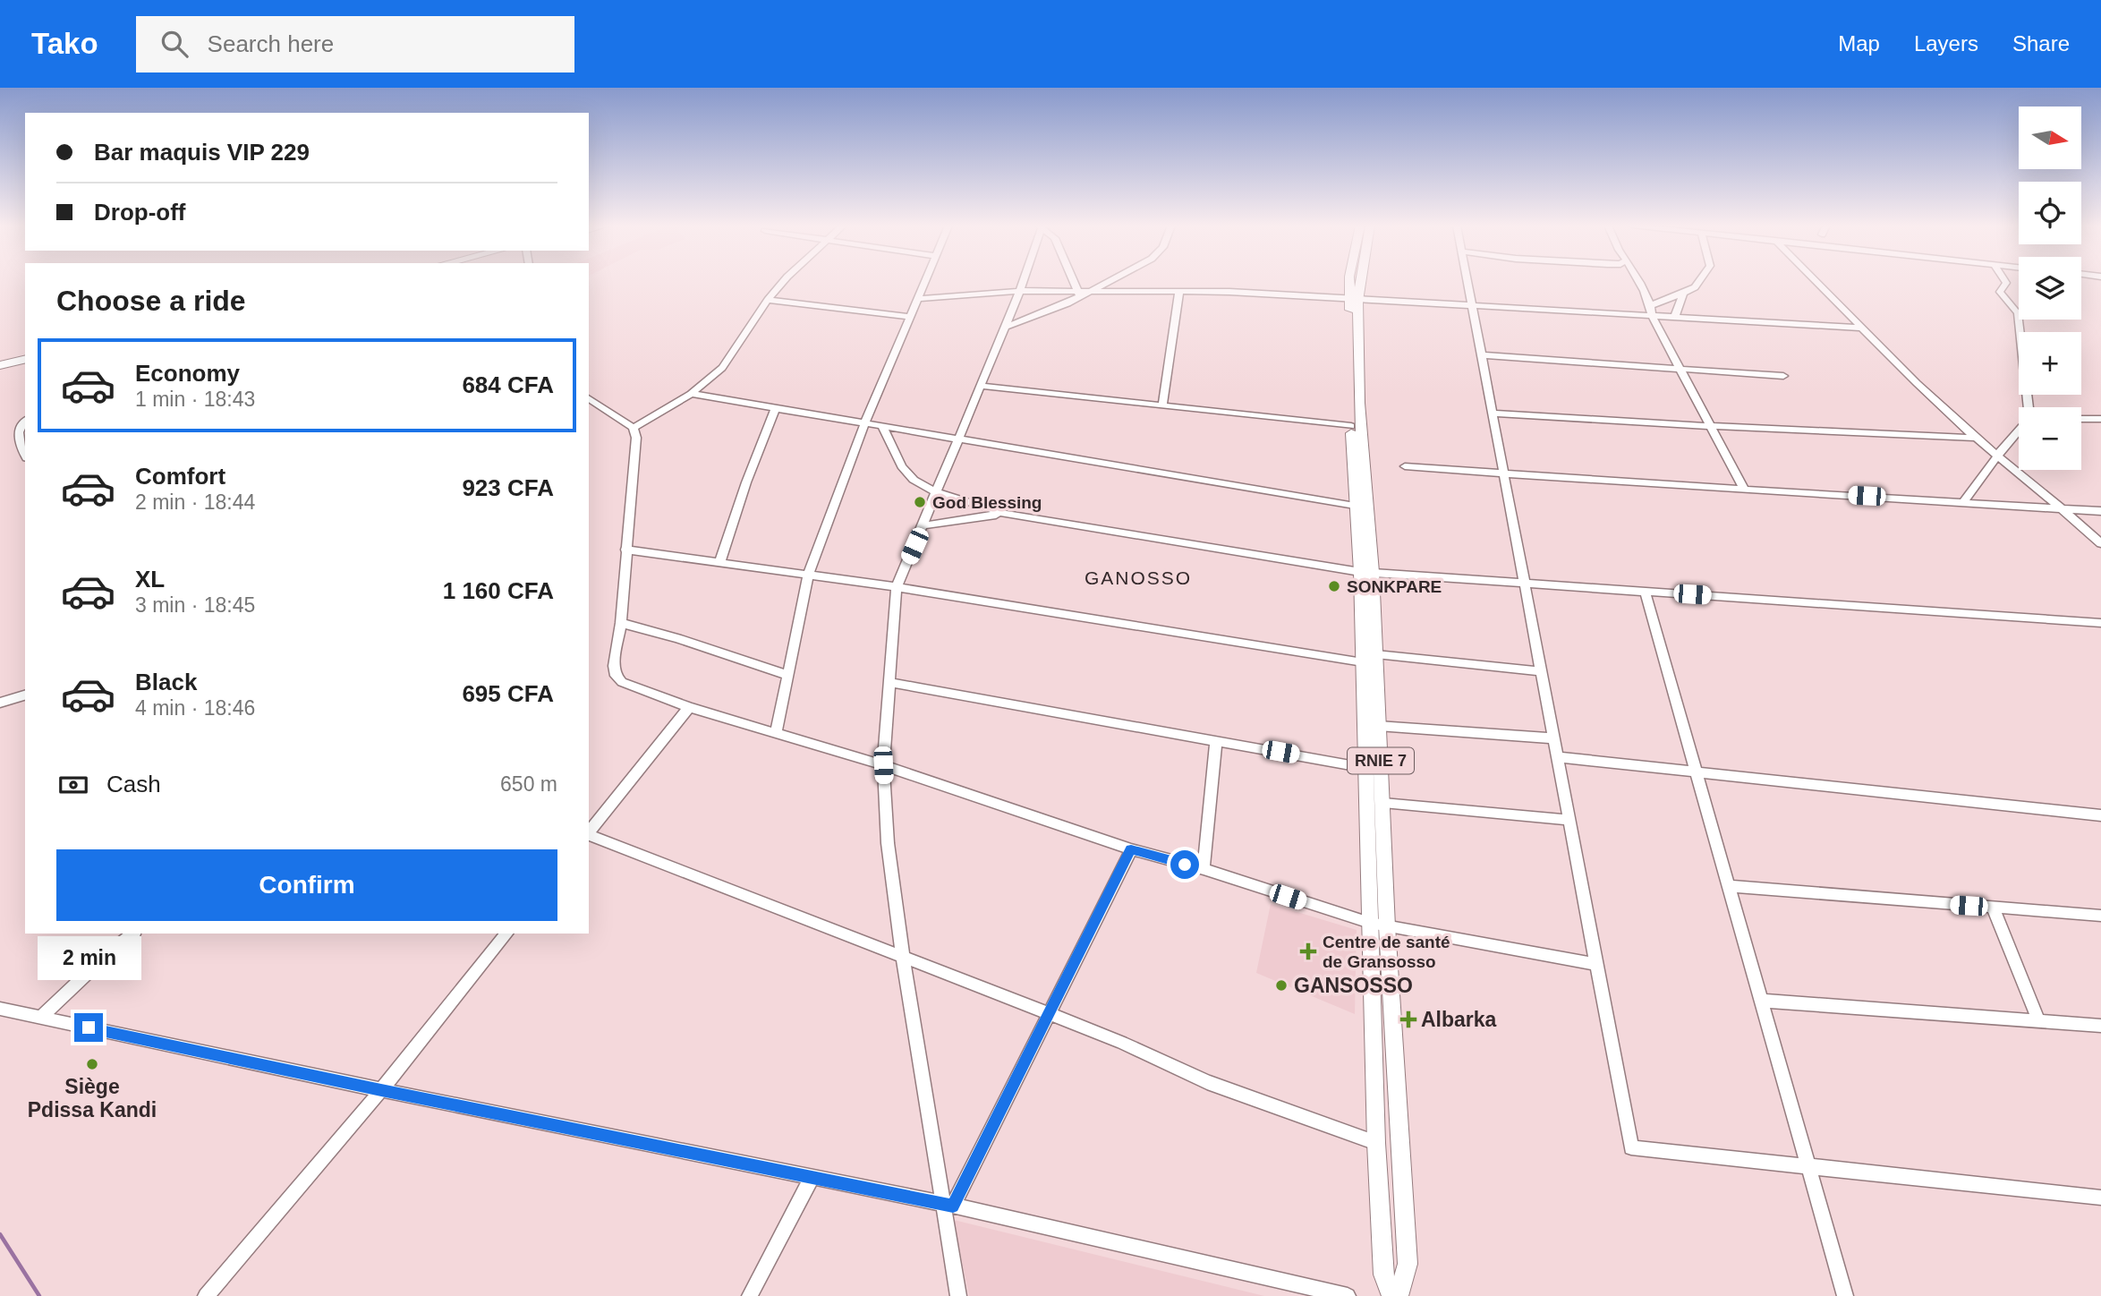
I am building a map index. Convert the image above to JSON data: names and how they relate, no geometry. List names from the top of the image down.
{
  "streets": {
    "main road": ["RNIE 7"]
  },
  "districts": ["GANOSSO"],
  "places": {
    "other": [
      "God Blessing",
      "SONKPARE",
      "GANSOSSO",
      "Siège Pdissa Kandi"
    ],
    "health": ["Centre de santé de Gransosso", "Albarka"]
  },
  "north": "right",
  "page": {
    "header": "Tako",
    "search": "Search here",
    "nav": ["Map", "Layers", "Share"],
    "map_buttons": ["+", "−"],
    "banner": ["Bar maquis VIP 229", "Drop-off"],
    "heading": "Choose a ride",
    "list": [
      {
        "name": "Economy",
        "note": "1 min · 18:43",
        "value": "684 CFA"
      },
      {
        "name": "Comfort",
        "note": "2 min · 18:44",
        "value": "923 CFA"
      },
      {
        "name": "XL",
        "note": "3 min · 18:45",
        "value": "1 160 CFA"
      },
      {
        "name": "Black",
        "note": "4 min · 18:46",
        "value": "695 CFA"
      }
    ],
    "pay": ["Cash", "650 m"],
    "buttons": "Confirm",
    "bubble": "2 min"
  }
}
